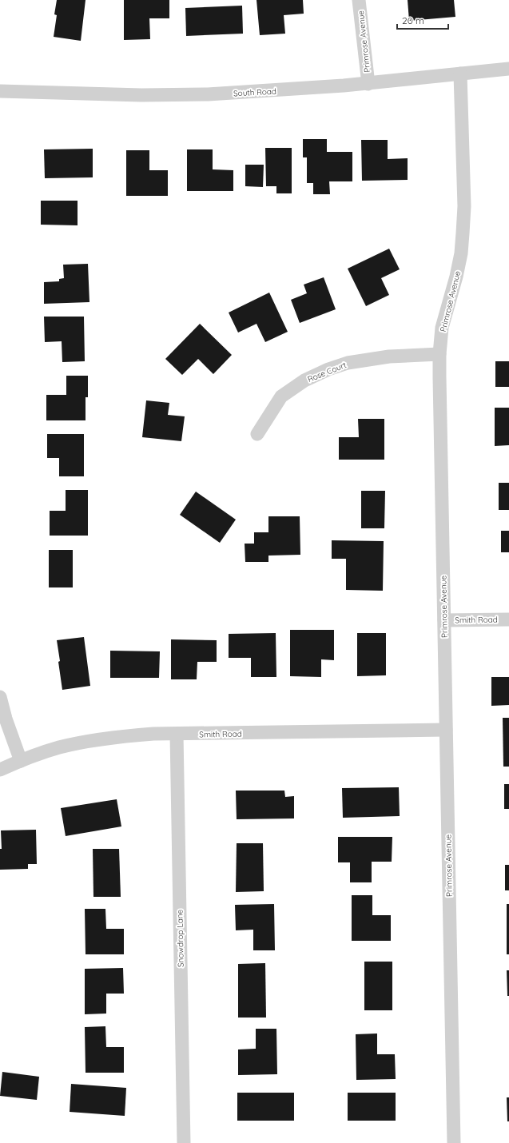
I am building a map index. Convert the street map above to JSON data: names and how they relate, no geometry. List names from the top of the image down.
{
  "streets": {
    "street": [
      "Primrose Avenue",
      "South Road",
      "Rose Court",
      "Smith Road",
      "Snowdrop Lane"
    ]
  },
  "crossings": [
    ["Primrose Avenue", "South Road"],
    ["Primrose Avenue", "Rose Court"],
    ["Primrose Avenue", "Smith Road"],
    ["Smith Road", "Snowdrop Lane"]
  ],
  "scale_bar": "20 m"
}
